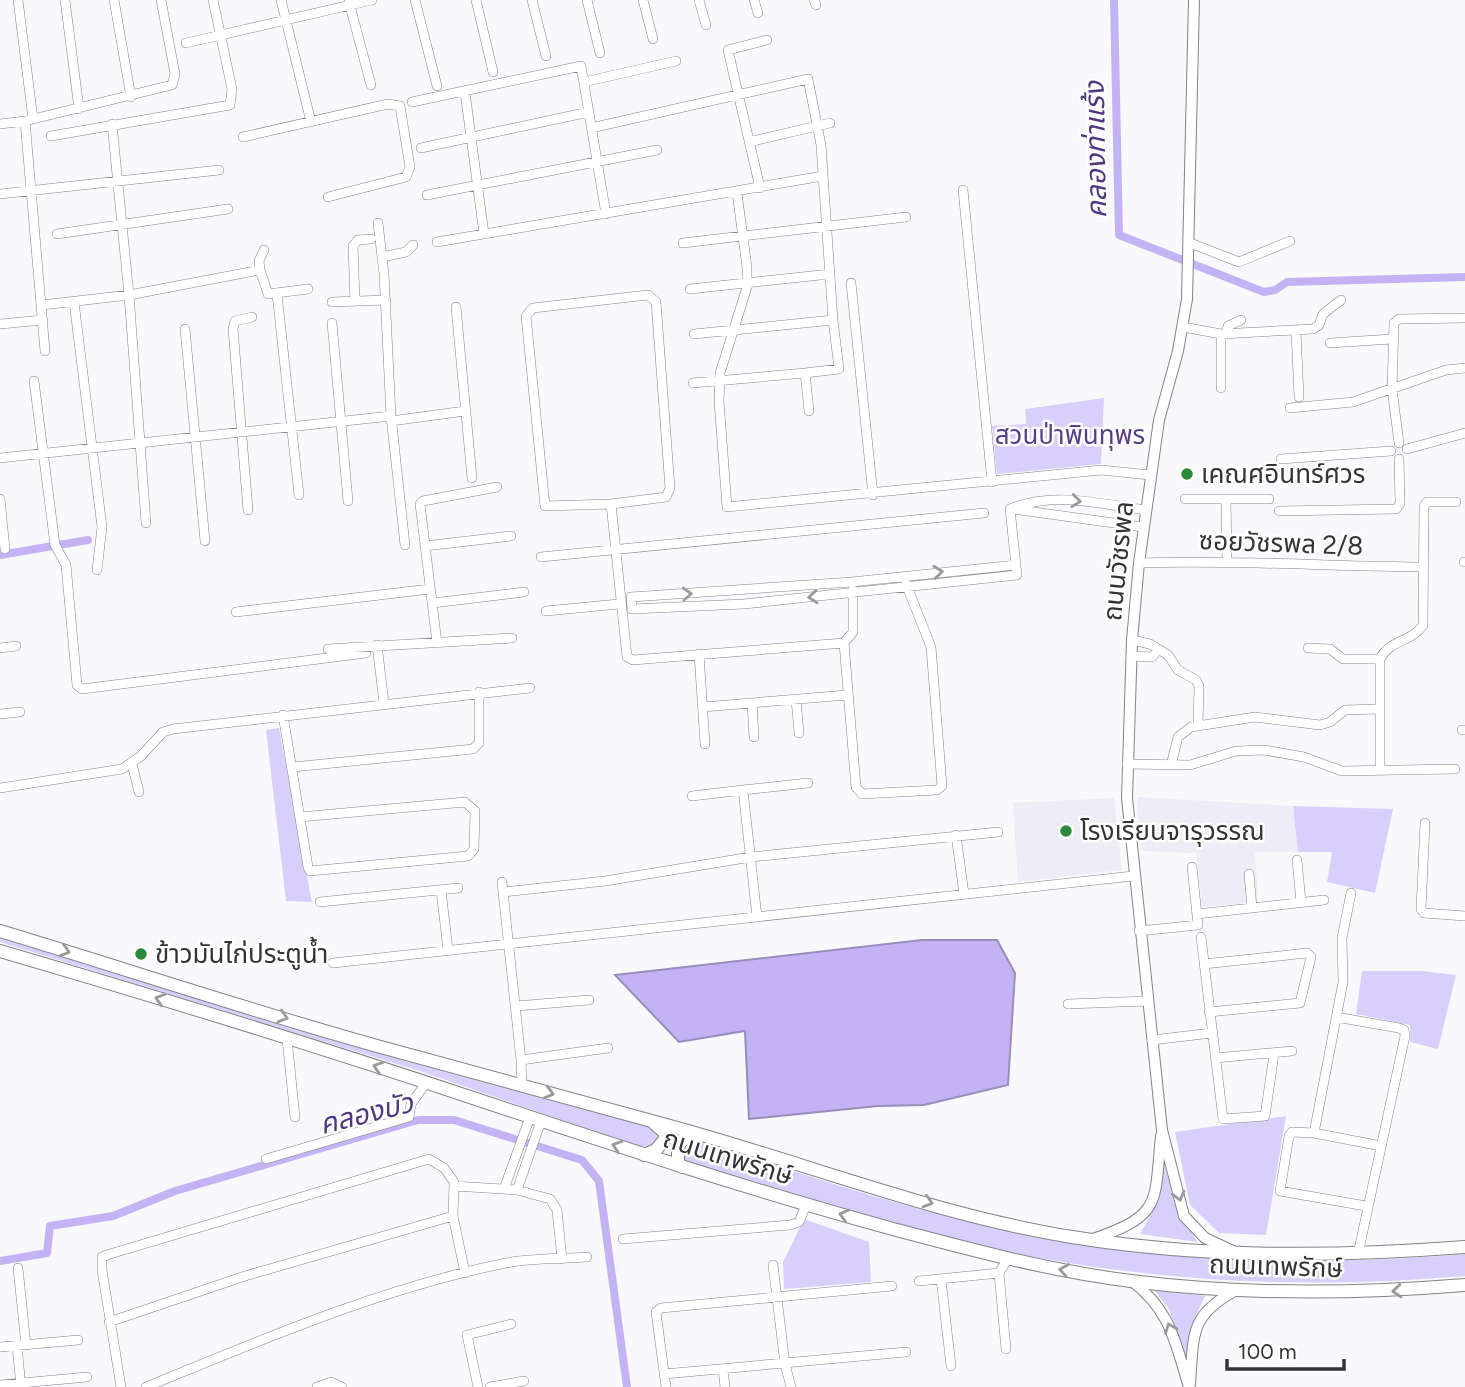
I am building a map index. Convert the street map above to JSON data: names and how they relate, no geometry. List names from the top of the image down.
{
  "streets": {
    "main road": ["ถนนเทพรักษ์"],
    "street": ["ซอยวัชรพล 2/8", "ถนนวัชรพล"]
  },
  "crossings": [
    ["ซอยวัชรพล 2/8", "ถนนวัชรพล"],
    ["ถนนวัชรพล", "ถนนเทพรักษ์"]
  ],
  "water": ["คลองท่าแร้ง", "คลองบัว"],
  "parks": ["สวนป่าพินทุพร"],
  "places": ["เคณศอินทร์ศวร", "โรงเรียนจารุวรรณ", "ข้าวมันไก่ประตูน้ำ"],
  "scale_bar": "100 m"
}
